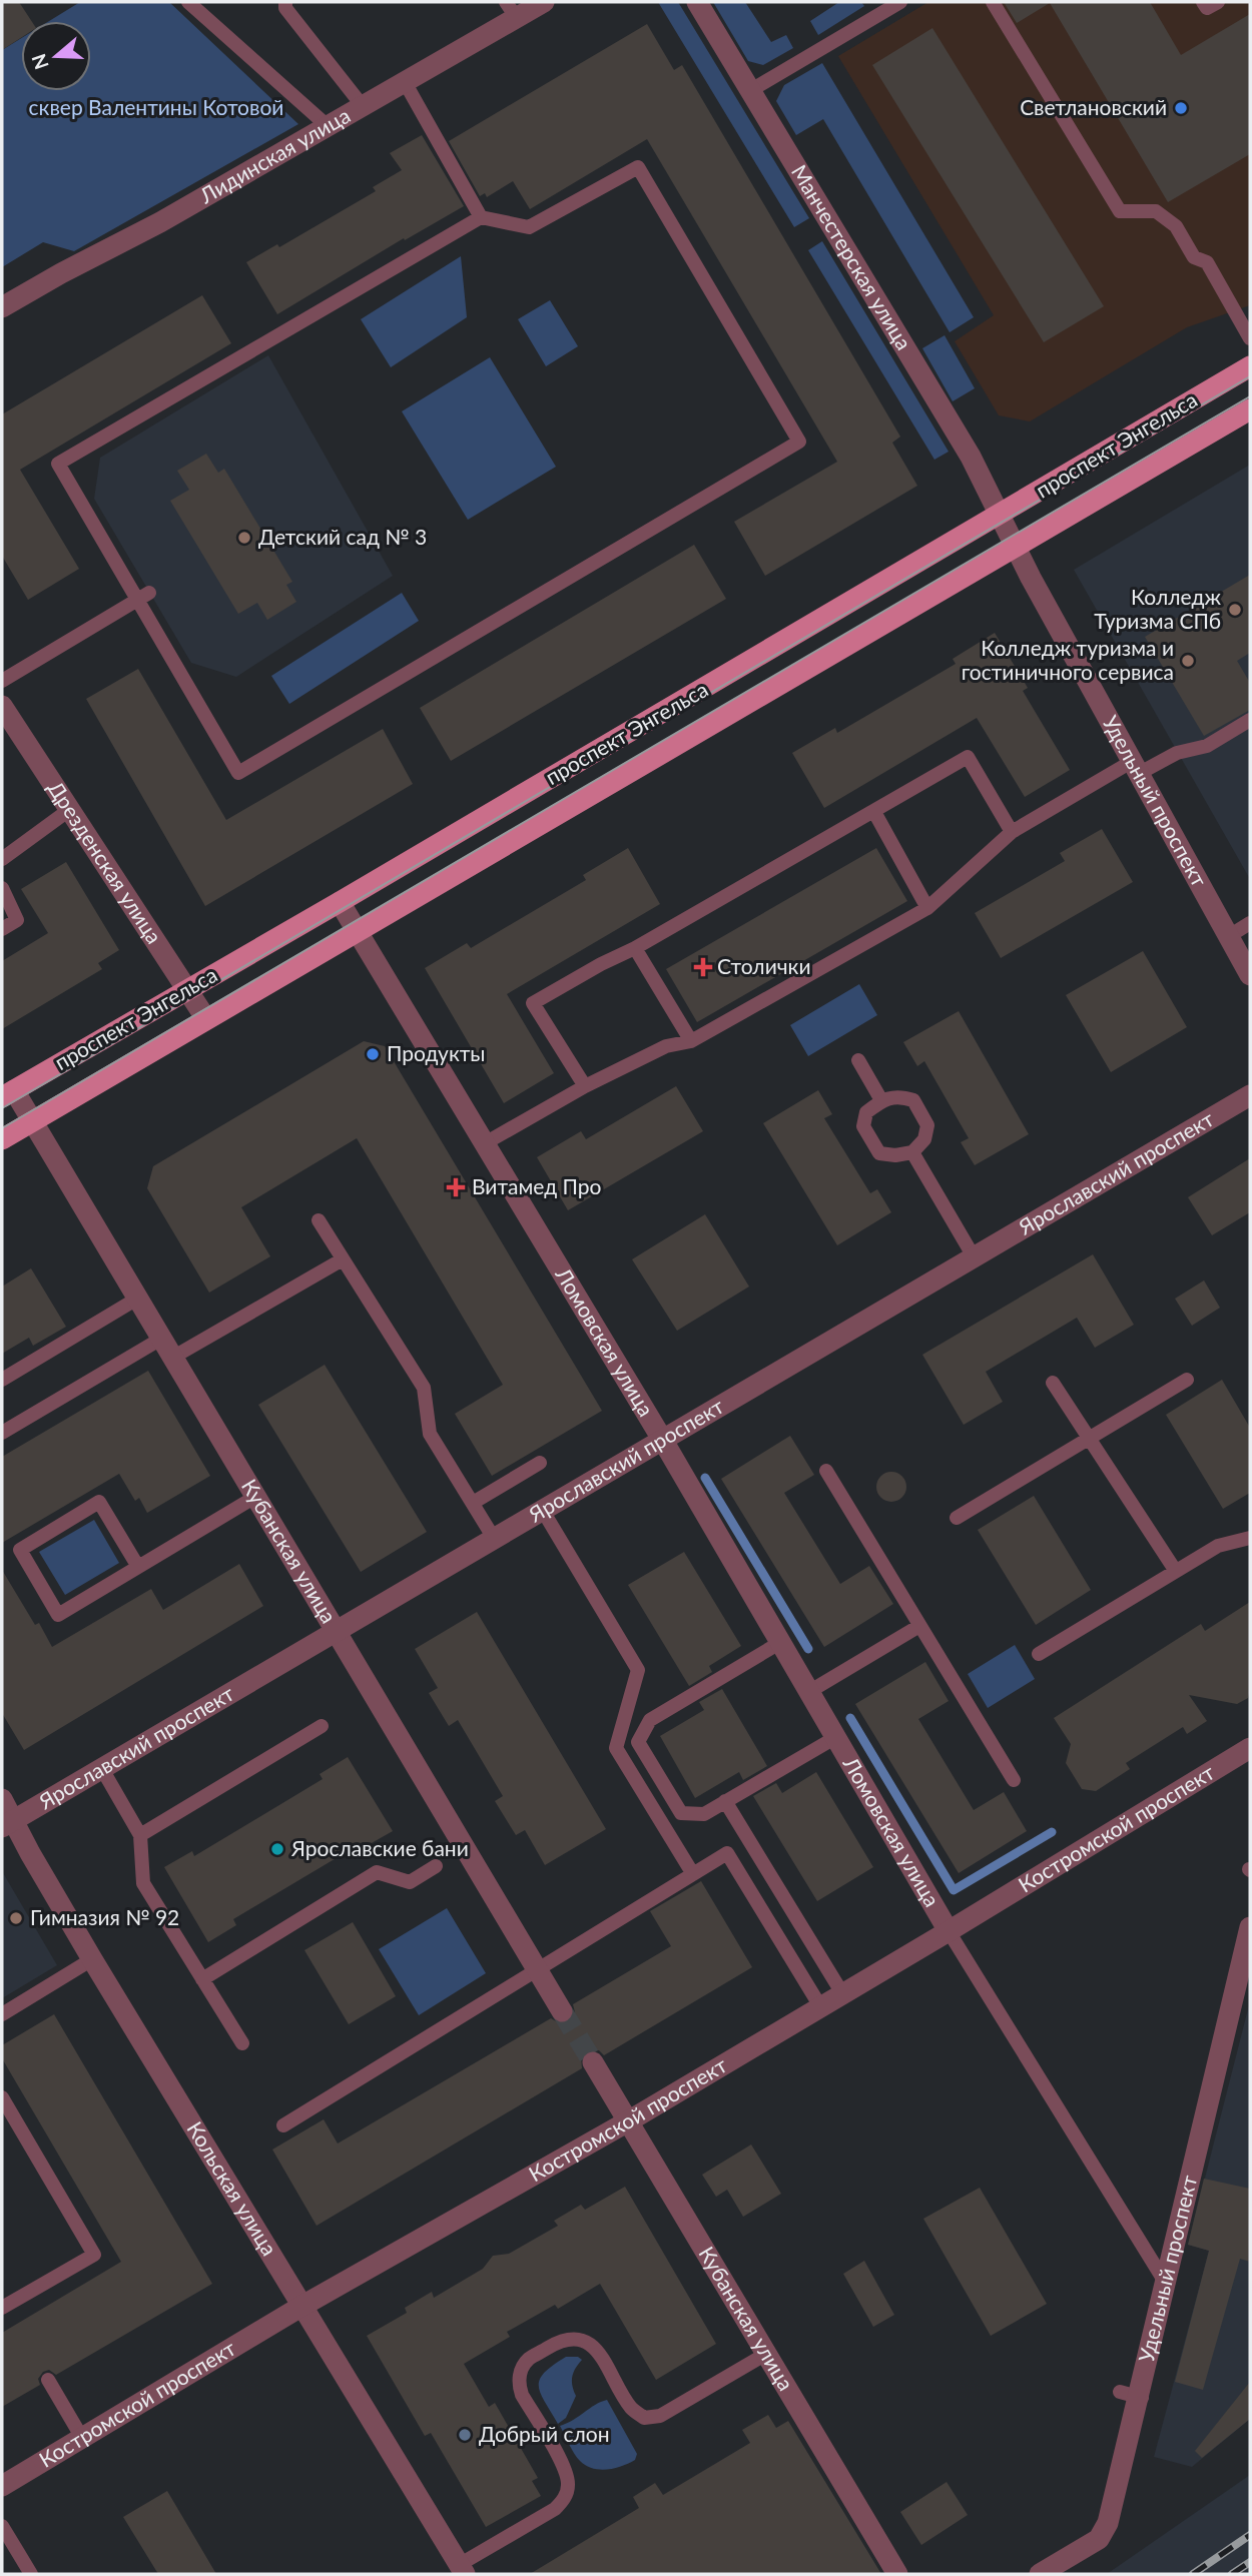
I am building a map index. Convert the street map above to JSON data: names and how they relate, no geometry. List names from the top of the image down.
{
  "streets": {
    "main road": ["проспект Энгельса"],
    "street": [
      "Лидинская улица",
      "Манчестерская улица",
      "Удельный проспект",
      "Дрезденская улица",
      "Ярославский проспект",
      "Ломовская улица",
      "Кубанская улица",
      "Костромской проспект",
      "Кольская улица"
    ]
  },
  "crossings": [
    ["Манчестерская улица", "проспект Энгельса"],
    ["Манчестерская улица", "Удельный проспект"],
    ["проспект Энгельса", "Удельный проспект"],
    ["проспект Энгельса", "Дрезденская улица"],
    ["проспект Энгельса", "Ломовская улица"],
    ["проспект Энгельса", "Кубанская улица"],
    ["Ярославский проспект", "Ломовская улица"],
    ["Ярославский проспект", "Кубанская улица"],
    ["Ярославский проспект", "Кольская улица"],
    ["Ломовская улица", "Костромской проспект"],
    ["Кубанская улица", "Костромской проспект"],
    ["Костромской проспект", "Кольская улица"]
  ],
  "parks": ["сквер Валентины Котовой"],
  "places": {
    "other": [
      "Светлановский",
      "Детский сад № 3",
      "Колледж Туризма СПб",
      "Колледж туризма и гостиничного сервиса",
      "Продукты",
      "Ярославские бани",
      "Гимназия № 92",
      "Добрый слон"
    ],
    "health": ["Столички", "Витамед Про"]
  },
  "north": "left"
}
